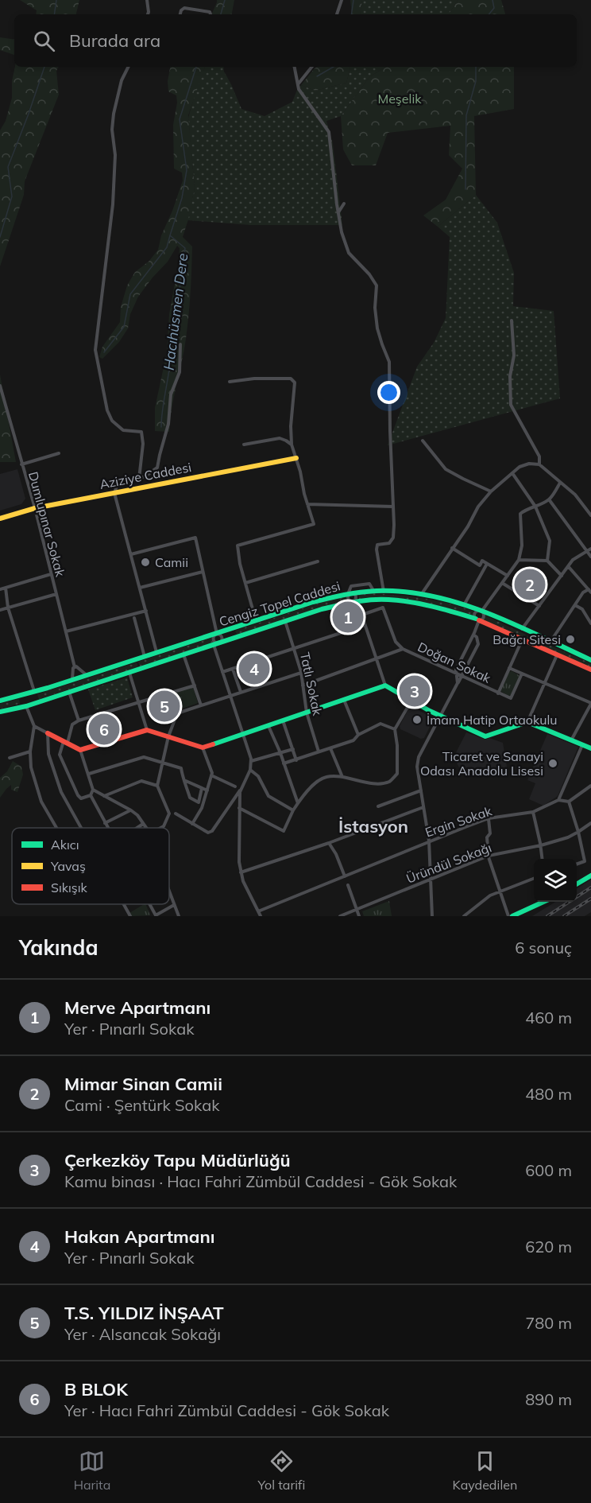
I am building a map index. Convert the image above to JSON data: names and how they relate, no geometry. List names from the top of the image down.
{
  "streets": {
    "main road": ["Aziziye Caddesi", "Cengiz Topel Caddesi"],
    "street": [
      "Dumlupınar Sokak",
      "Doğan Sokak",
      "Tatlı Sokak",
      "Ergin Sokak",
      "Üründül Sokağı"
    ]
  },
  "crossings": [
    ["Aziziye Caddesi", "Dumlupınar Sokak"],
    ["Cengiz Topel Caddesi", "Tatlı Sokak"],
    ["Doğan Sokak", "Tatlı Sokak"]
  ],
  "districts": ["İstasyon"],
  "water": ["Hacıhüsmen Dere"],
  "parks": ["Meşelik"],
  "places": [
    "Camii",
    "Bağcı Sitesi",
    "İmam Hatip Ortaokulu",
    "Ticaret ve Sanayi Odası Anadolu Lisesi"
  ],
  "legend": ["Akıcı", "Yavaş", "Sıkışık"],
  "page": {
    "search": "Burada ara",
    "pins": [
      "2",
      "1",
      "4",
      "3",
      "5",
      "6"
    ],
    "heading": ["Yakında", "6 sonuç"],
    "list": [
      {
        "mark": "1",
        "name": "Merve Apartmanı",
        "note": "Yer · Pınarlı Sokak",
        "value": "460 m"
      },
      {
        "mark": "2",
        "name": "Mimar Sinan Camii",
        "note": "Cami · Şentürk Sokak",
        "value": "480 m"
      },
      {
        "mark": "3",
        "name": "Çerkezköy Tapu Müdürlüğü",
        "note": "Kamu binası · Hacı Fahri Zümbül Caddesi - Gök Sokak",
        "value": "600 m"
      },
      {
        "mark": "4",
        "name": "Hakan Apartmanı",
        "note": "Yer · Pınarlı Sokak",
        "value": "620 m"
      },
      {
        "mark": "5",
        "name": "T.S. YILDIZ İNŞAAT",
        "note": "Yer · Alsancak Sokağı",
        "value": "780 m"
      },
      {
        "mark": "6",
        "name": "B BLOK",
        "note": "Yer · Hacı Fahri Zümbül Caddesi - Gök Sokak",
        "value": "890 m"
      }
    ],
    "nav": ["Harita", "Yol tarifi", "Kaydedilen"]
  }
}
